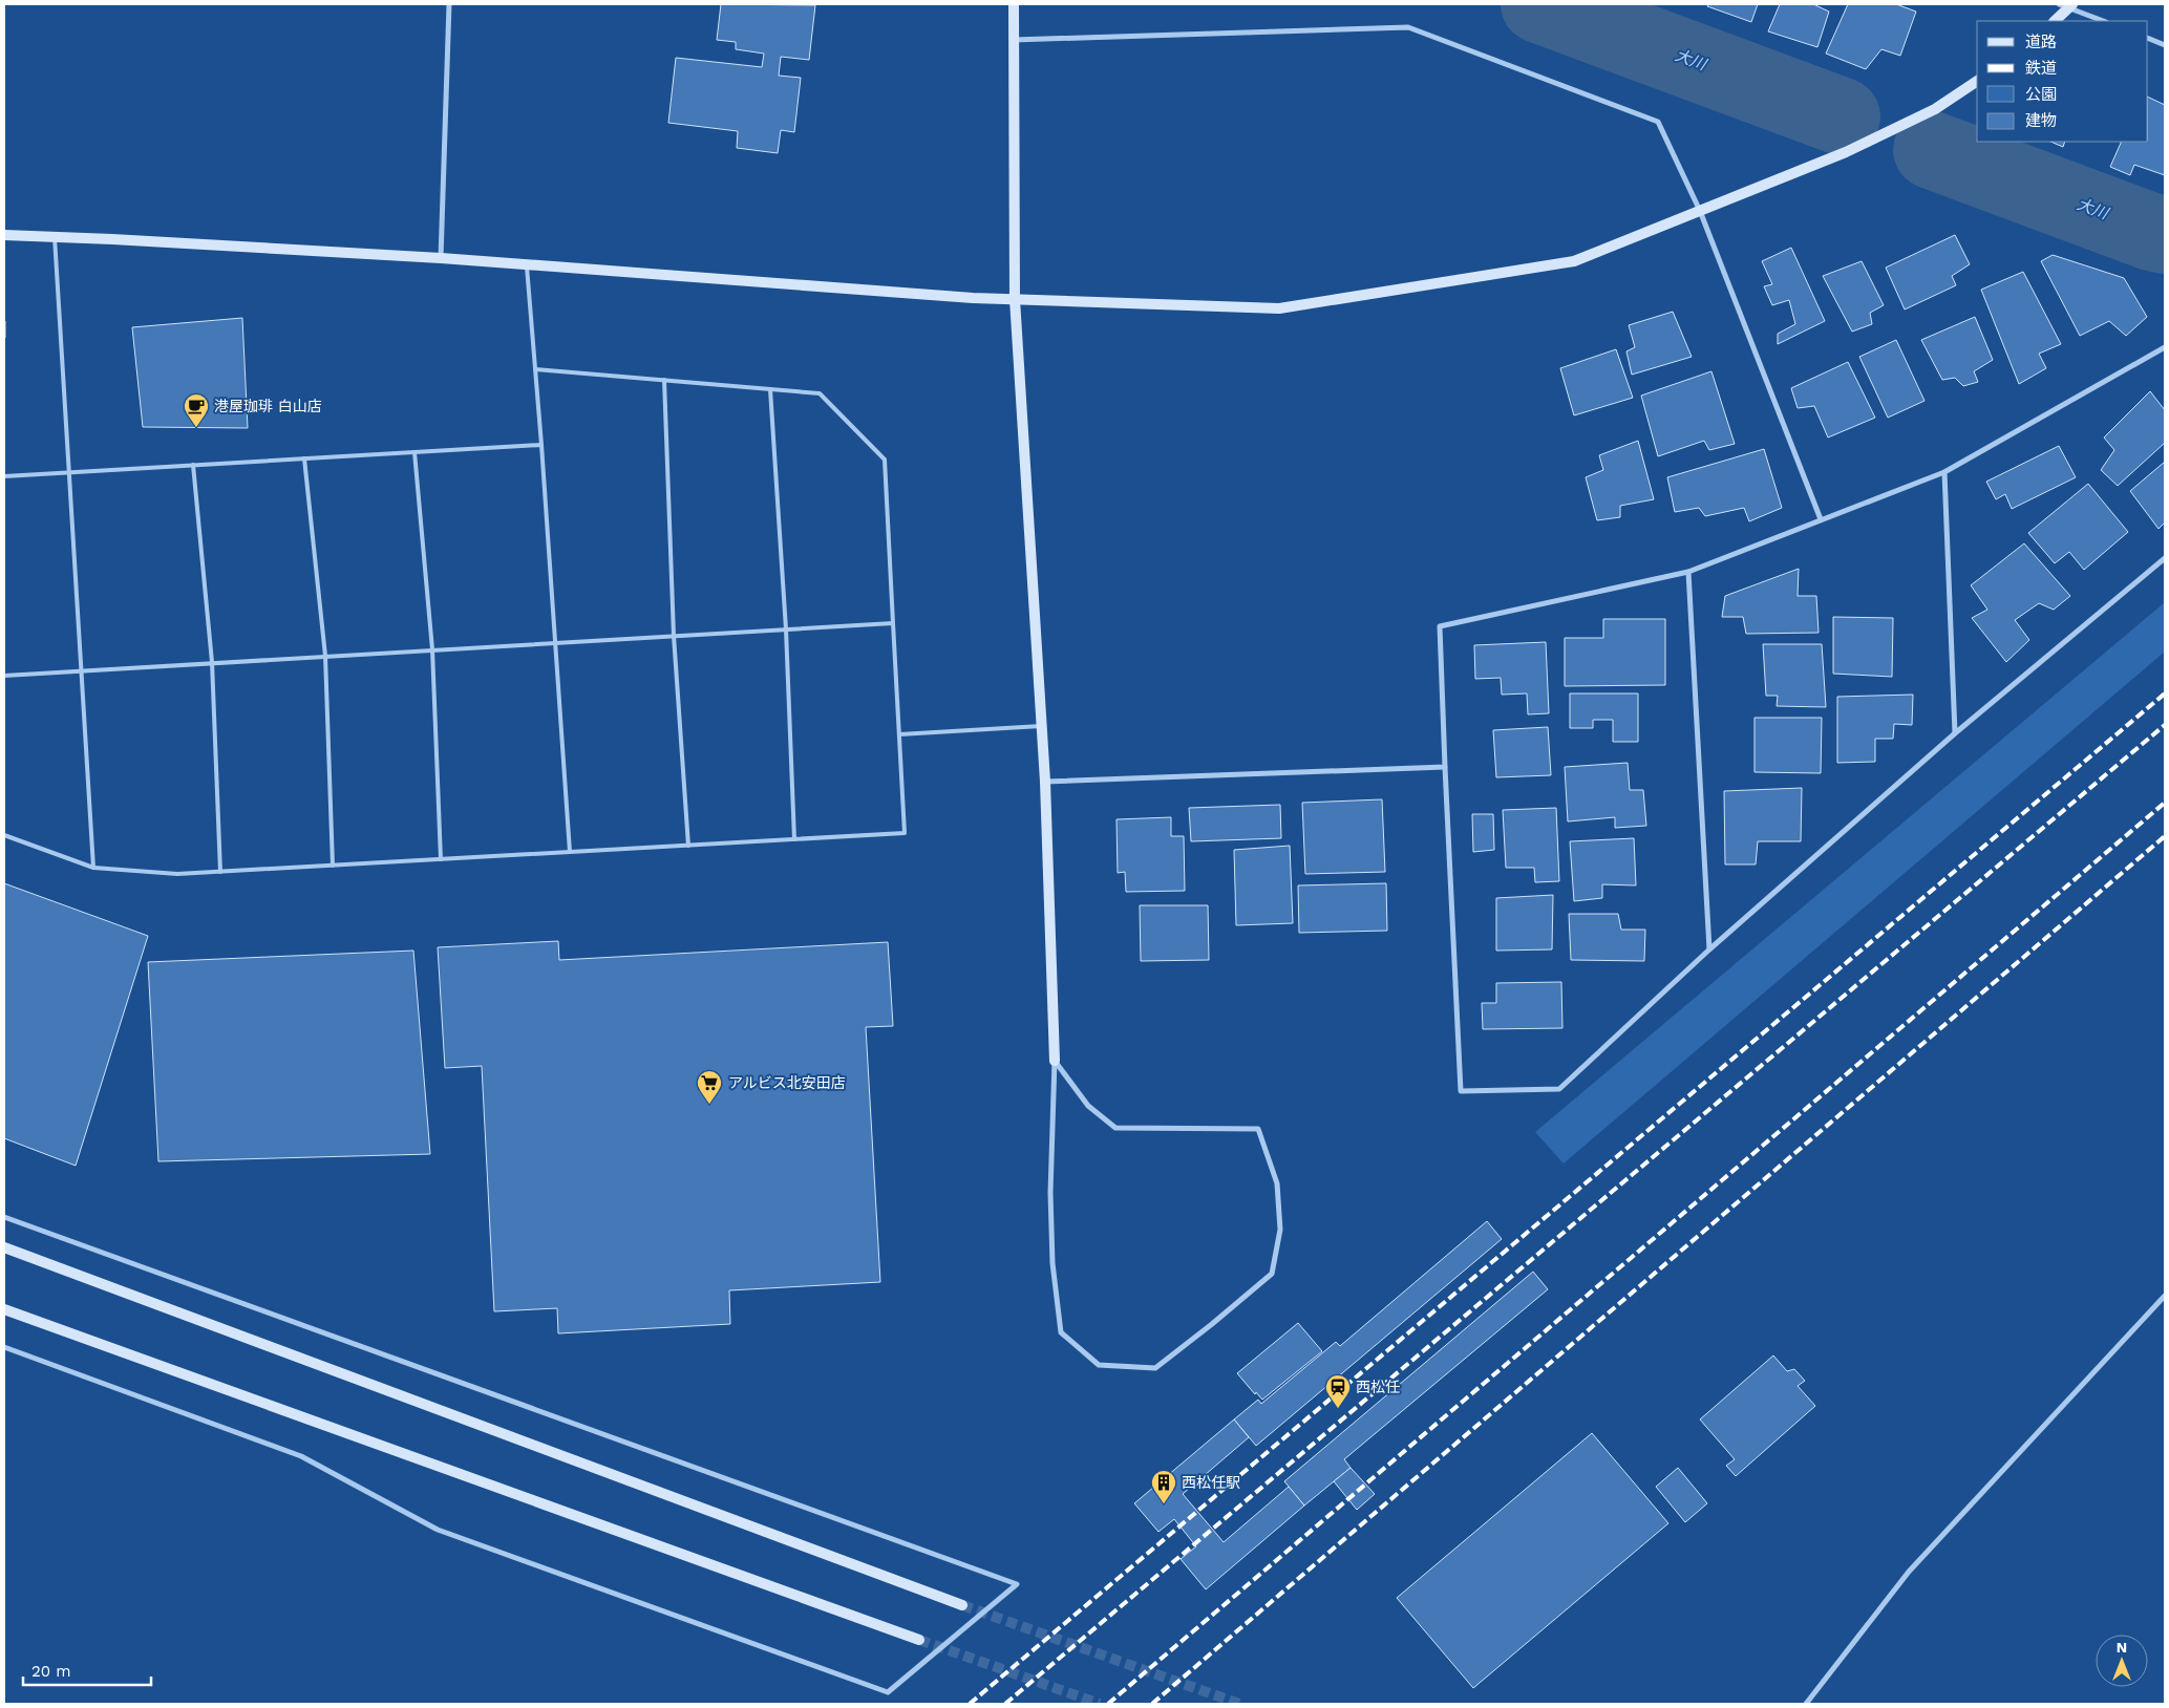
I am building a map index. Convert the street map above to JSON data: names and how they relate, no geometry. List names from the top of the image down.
{
  "water": ["大川"],
  "places": {
    "cafe": ["港屋珈琲 白山店"],
    "supermarket": ["アルビス北安田店"],
    "station": ["西松任"],
    "building": ["西松任駅"]
  },
  "legend": [
    "道路",
    "鉄道",
    "公園",
    "建物"
  ],
  "scale_bar": "20 m",
  "north": "top"
}
